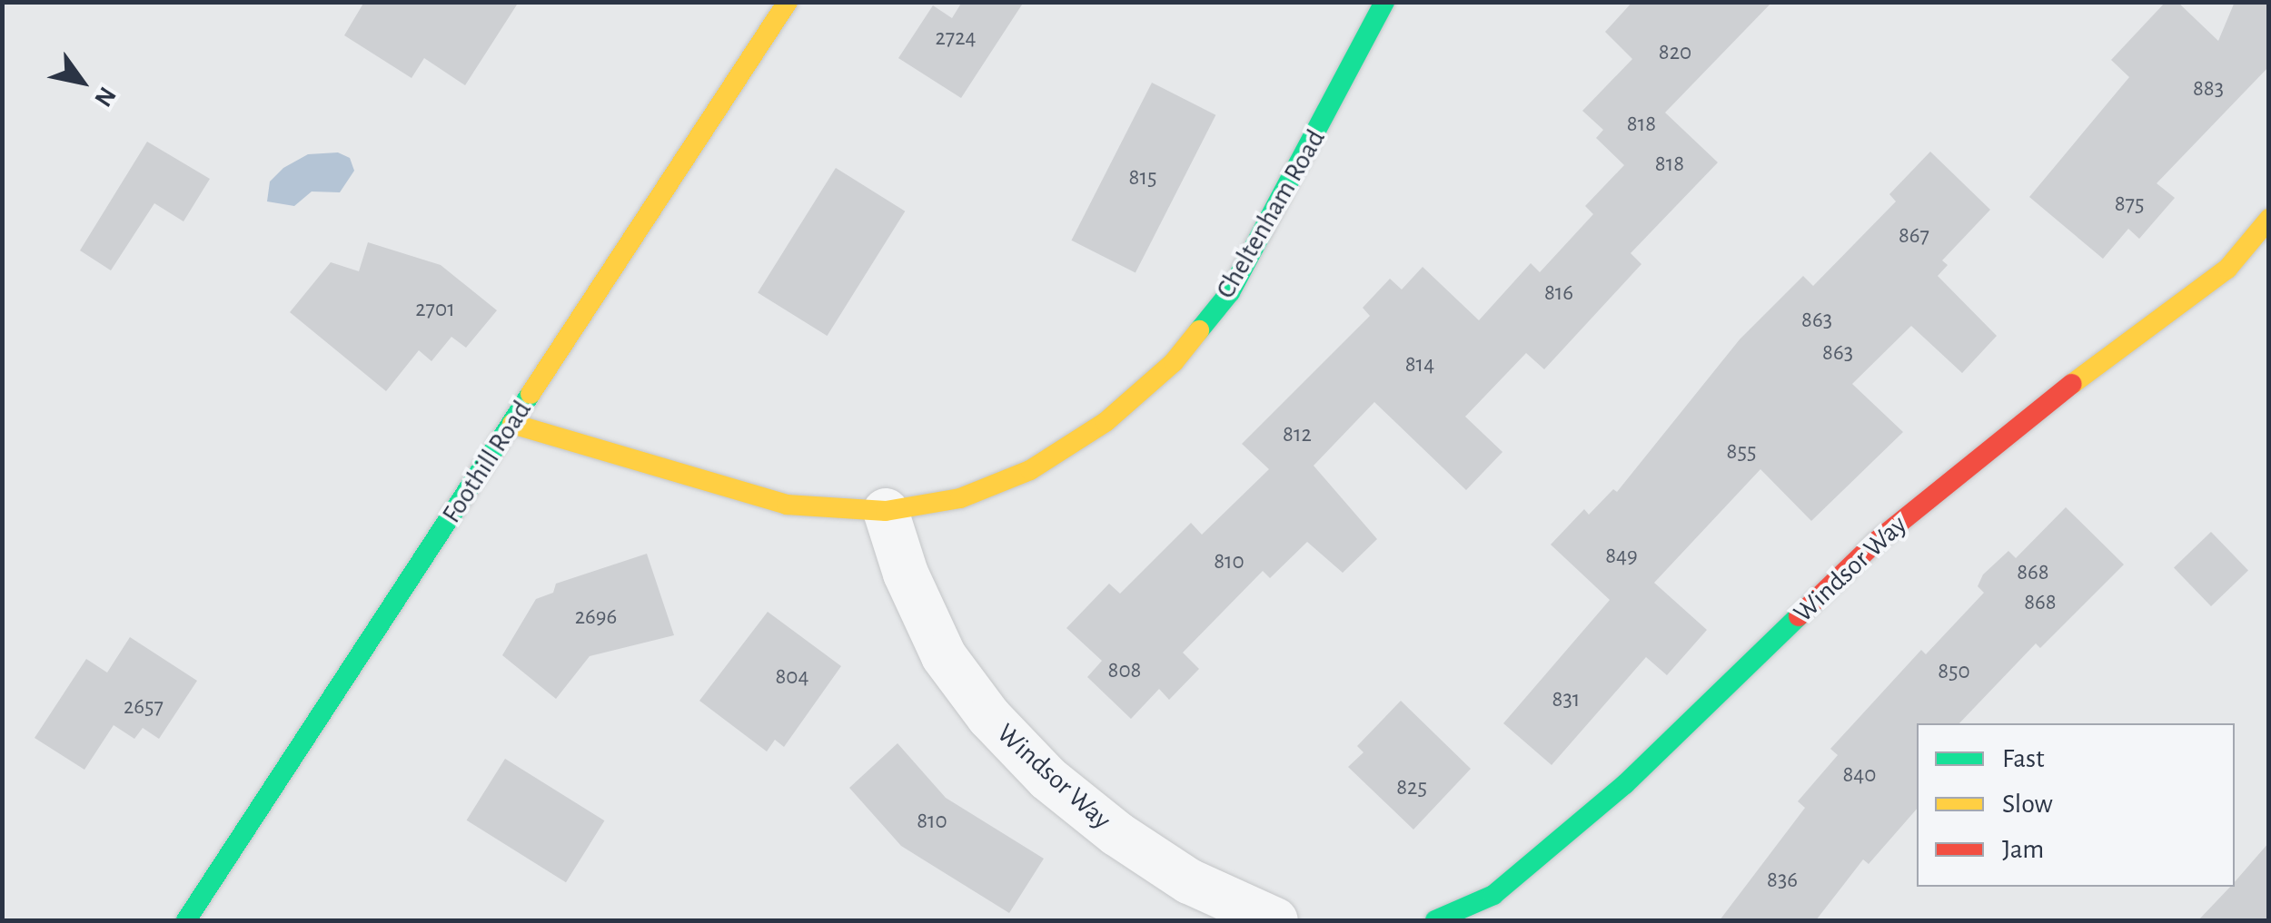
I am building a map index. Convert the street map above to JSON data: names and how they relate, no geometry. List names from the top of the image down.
{
  "streets": {
    "street": ["Cheltenham Road", "Foothill Road", "Windsor Way"]
  },
  "crossings": [
    ["Cheltenham Road", "Foothill Road"],
    ["Cheltenham Road", "Windsor Way"]
  ],
  "house_numbers": [
    "2724",
    "820",
    "883",
    "818",
    "818",
    "815",
    "875",
    "867",
    "816",
    "2701",
    "863",
    "863",
    "814",
    "812",
    "855",
    "849",
    "810",
    "868",
    "868",
    "2696",
    "808",
    "850",
    "804",
    "831",
    "2657",
    "840",
    "825",
    "810",
    "836"
  ],
  "legend": ["Fast", "Slow", "Jam"],
  "north": "bottom right"
}
